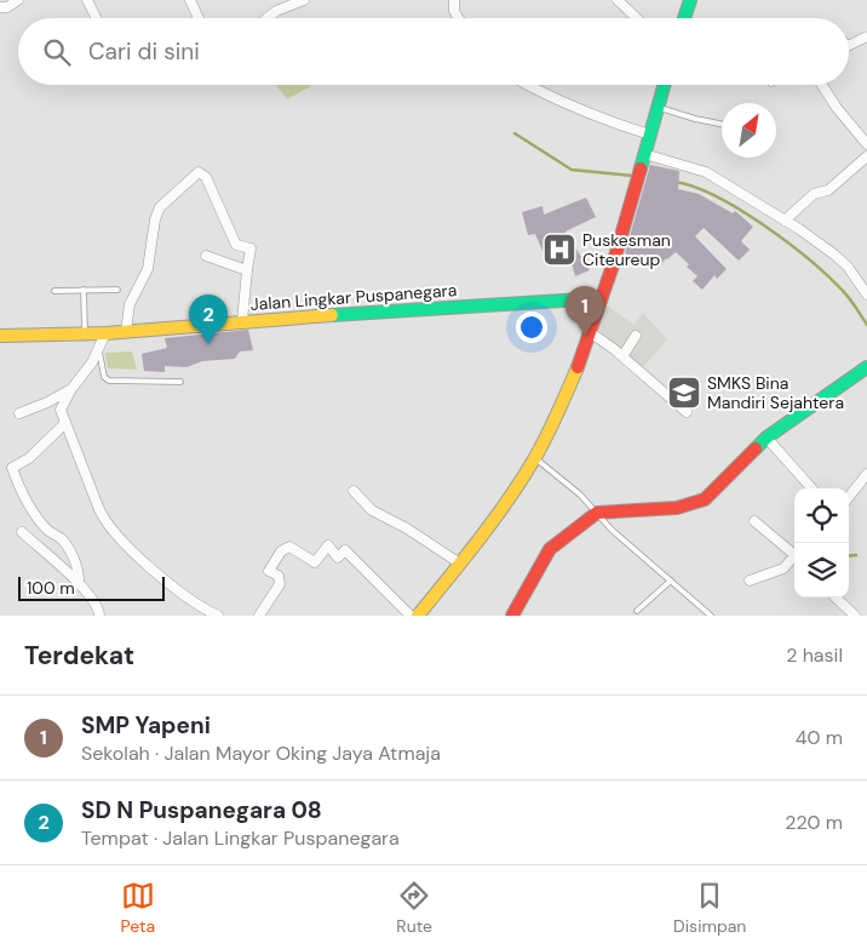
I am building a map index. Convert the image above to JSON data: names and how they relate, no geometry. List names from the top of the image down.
{
  "streets": {
    "main road": ["Jalan Lingkar Puspanegara"]
  },
  "places": {
    "hospital": ["Puskesman Citeureup"],
    "school or university": ["SMKS Bina Mandiri Sejahtera"]
  },
  "scale_bar": "100 m",
  "north": "top right",
  "page": {
    "search": "Cari di sini",
    "pins": ["1", "2"],
    "scale": "100 m",
    "heading": ["Terdekat", "2 hasil"],
    "list": [
      {
        "mark": "1",
        "name": "SMP Yapeni",
        "note": "Sekolah · Jalan Mayor Oking Jaya Atmaja",
        "value": "40 m"
      },
      {
        "mark": "2",
        "name": "SD N Puspanegara 08",
        "note": "Tempat · Jalan Lingkar Puspanegara",
        "value": "220 m"
      }
    ],
    "nav": ["Peta", "Rute", "Disimpan"]
  }
}
